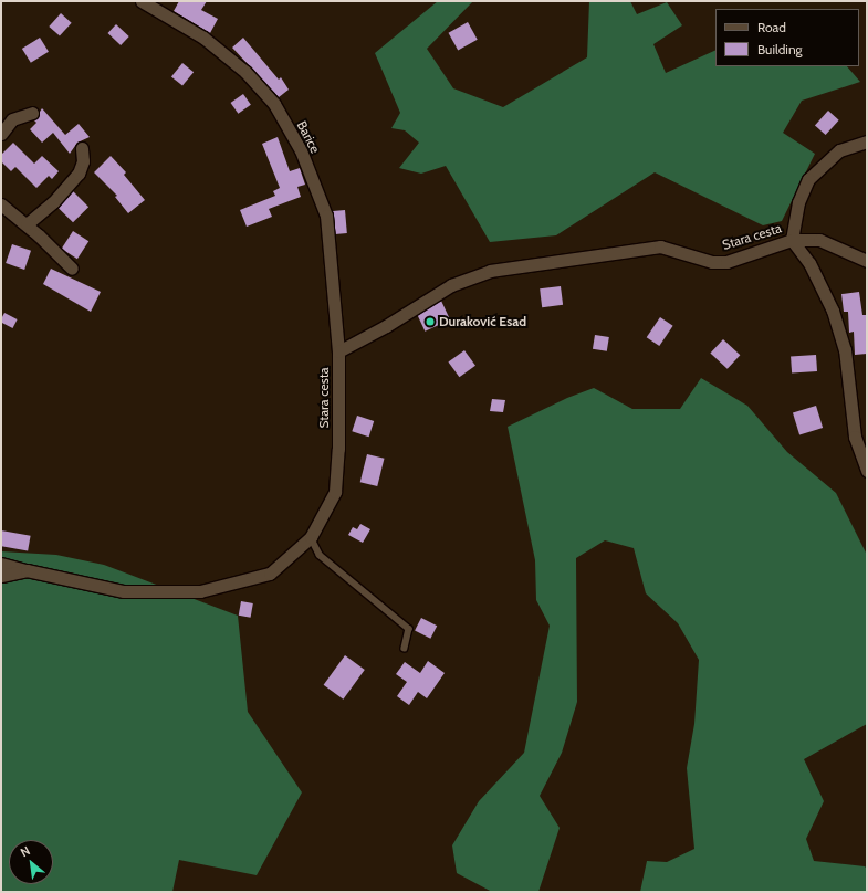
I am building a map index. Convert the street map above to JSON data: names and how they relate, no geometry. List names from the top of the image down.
{
  "streets": {
    "street": ["Barice", "Stara cesta"]
  },
  "crossings": [
    ["Barice", "Stara cesta"]
  ],
  "places": ["Duraković Esad"],
  "legend": ["Road", "Building"],
  "north": "top left"
}
